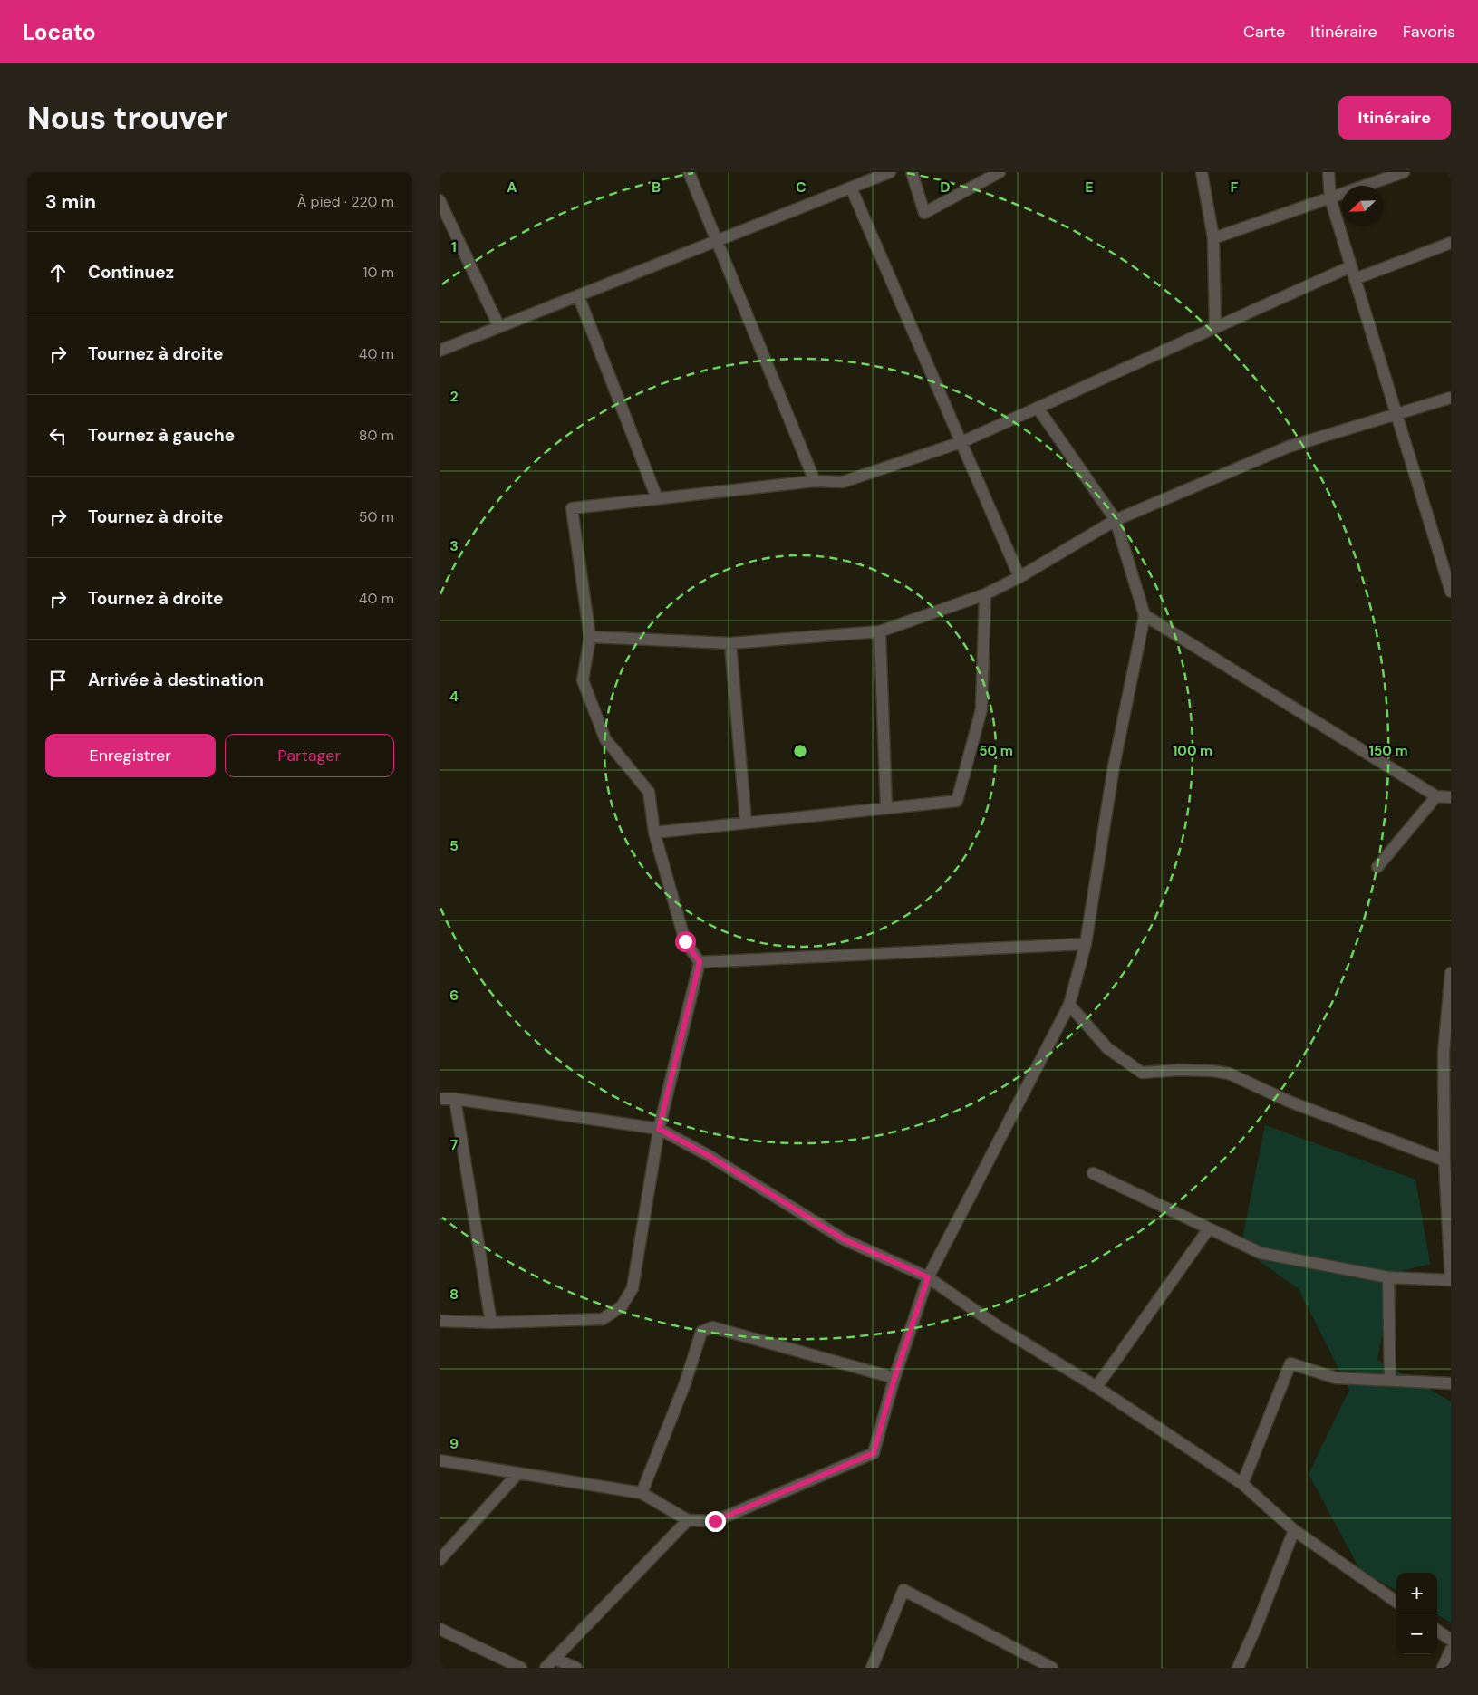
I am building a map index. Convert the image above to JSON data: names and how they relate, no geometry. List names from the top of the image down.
{
  "north": "bottom left",
  "page": {
    "header": "Locato",
    "nav": ["Carte", "Itinéraire", "Favoris"],
    "buttons": [
      "Itinéraire",
      ["Enregistrer", "Partager"]
    ],
    "title": "Nous trouver",
    "heading": ["3 min", "À pied · 220 m"],
    "list": [
      ["Continuez", "10 m"],
      ["Tournez à droite", "40 m"],
      ["Tournez à gauche", "80 m"],
      ["Tournez à droite", "50 m"],
      ["Tournez à droite", "40 m"],
      "Arrivée à destination"
    ],
    "map_buttons": ["+", "−"]
  },
  "grid": {
    "columns": [
      "A",
      "B",
      "C",
      "D",
      "E",
      "F"
    ],
    "rows": [
      "1",
      "2",
      "3",
      "4",
      "5",
      "6",
      "7",
      "8",
      "9"
    ]
  },
  "rings": ["50 m", "100 m", "150 m"]
}
